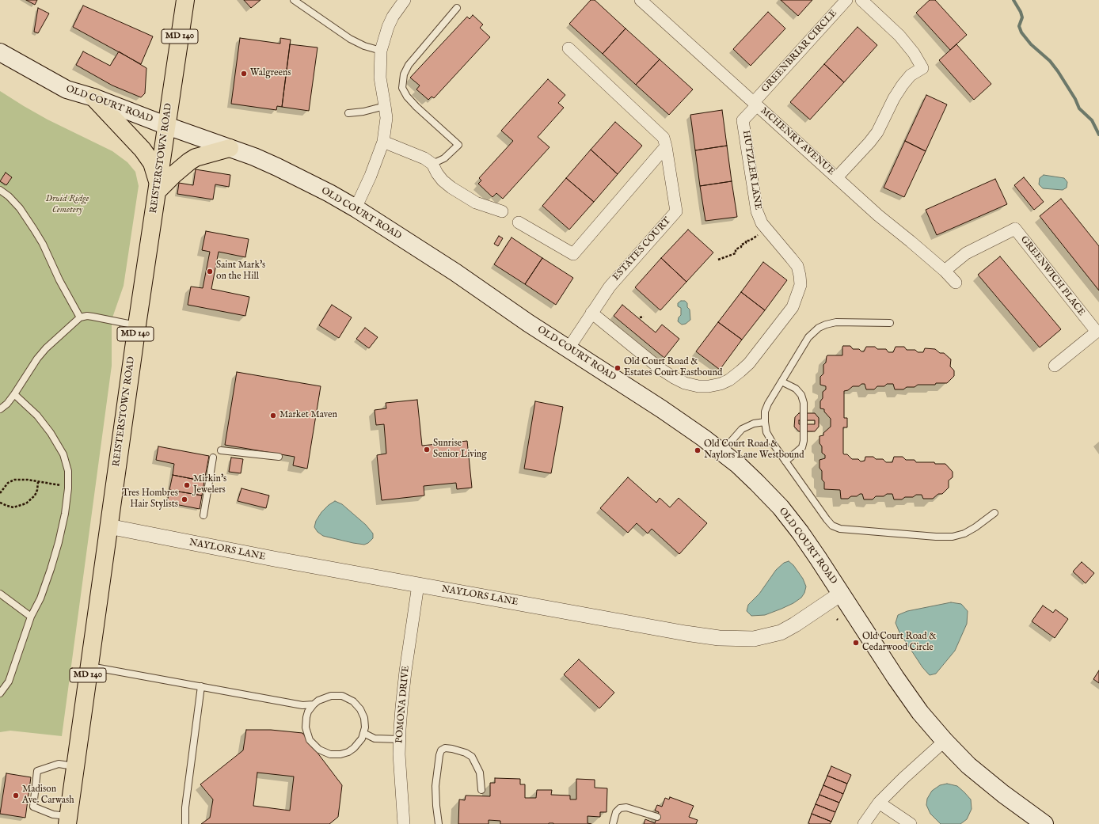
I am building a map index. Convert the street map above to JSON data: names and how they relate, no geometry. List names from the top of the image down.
{
  "streets": {
    "main road": ["MD 140", "OLD COURT ROAD", "REISTERSTOWN ROAD"],
    "street": [
      "GREENBRIAR CIRCLE",
      "MCHENRY AVENUE",
      "HUTZLER LANE",
      "ESTATES COURT",
      "GREENWICH PLACE",
      "NAYLORS LANE",
      "POMONA DRIVE"
    ]
  },
  "crossings": [
    ["GREENBRIAR CIRCLE", "MCHENRY AVENUE"],
    ["GREENBRIAR CIRCLE", "HUTZLER LANE"],
    ["OLD COURT ROAD", "REISTERSTOWN ROAD"],
    ["OLD COURT ROAD", "ESTATES COURT"],
    ["OLD COURT ROAD", "NAYLORS LANE"],
    ["MCHENRY AVENUE", "HUTZLER LANE"],
    ["MCHENRY AVENUE", "GREENWICH PLACE"],
    ["REISTERSTOWN ROAD", "NAYLORS LANE"],
    ["HUTZLER LANE", "ESTATES COURT"],
    ["NAYLORS LANE", "POMONA DRIVE"]
  ],
  "parks": ["Druid Ridge Cemetery"],
  "places": [
    "Walgreens",
    "Saint Mark's on the Hill",
    "Old Court Road & Estates Court Eastbound",
    "Market Maven",
    "Sunrise Senior Living",
    "Old Court Road & Naylors Lane Westbound",
    "Mirkin's Jewelers",
    "Tres Hombres Hair Stylists",
    "Old Court Road & Cedarwood Circle",
    "Madison Ave. Carwash"
  ]
}
